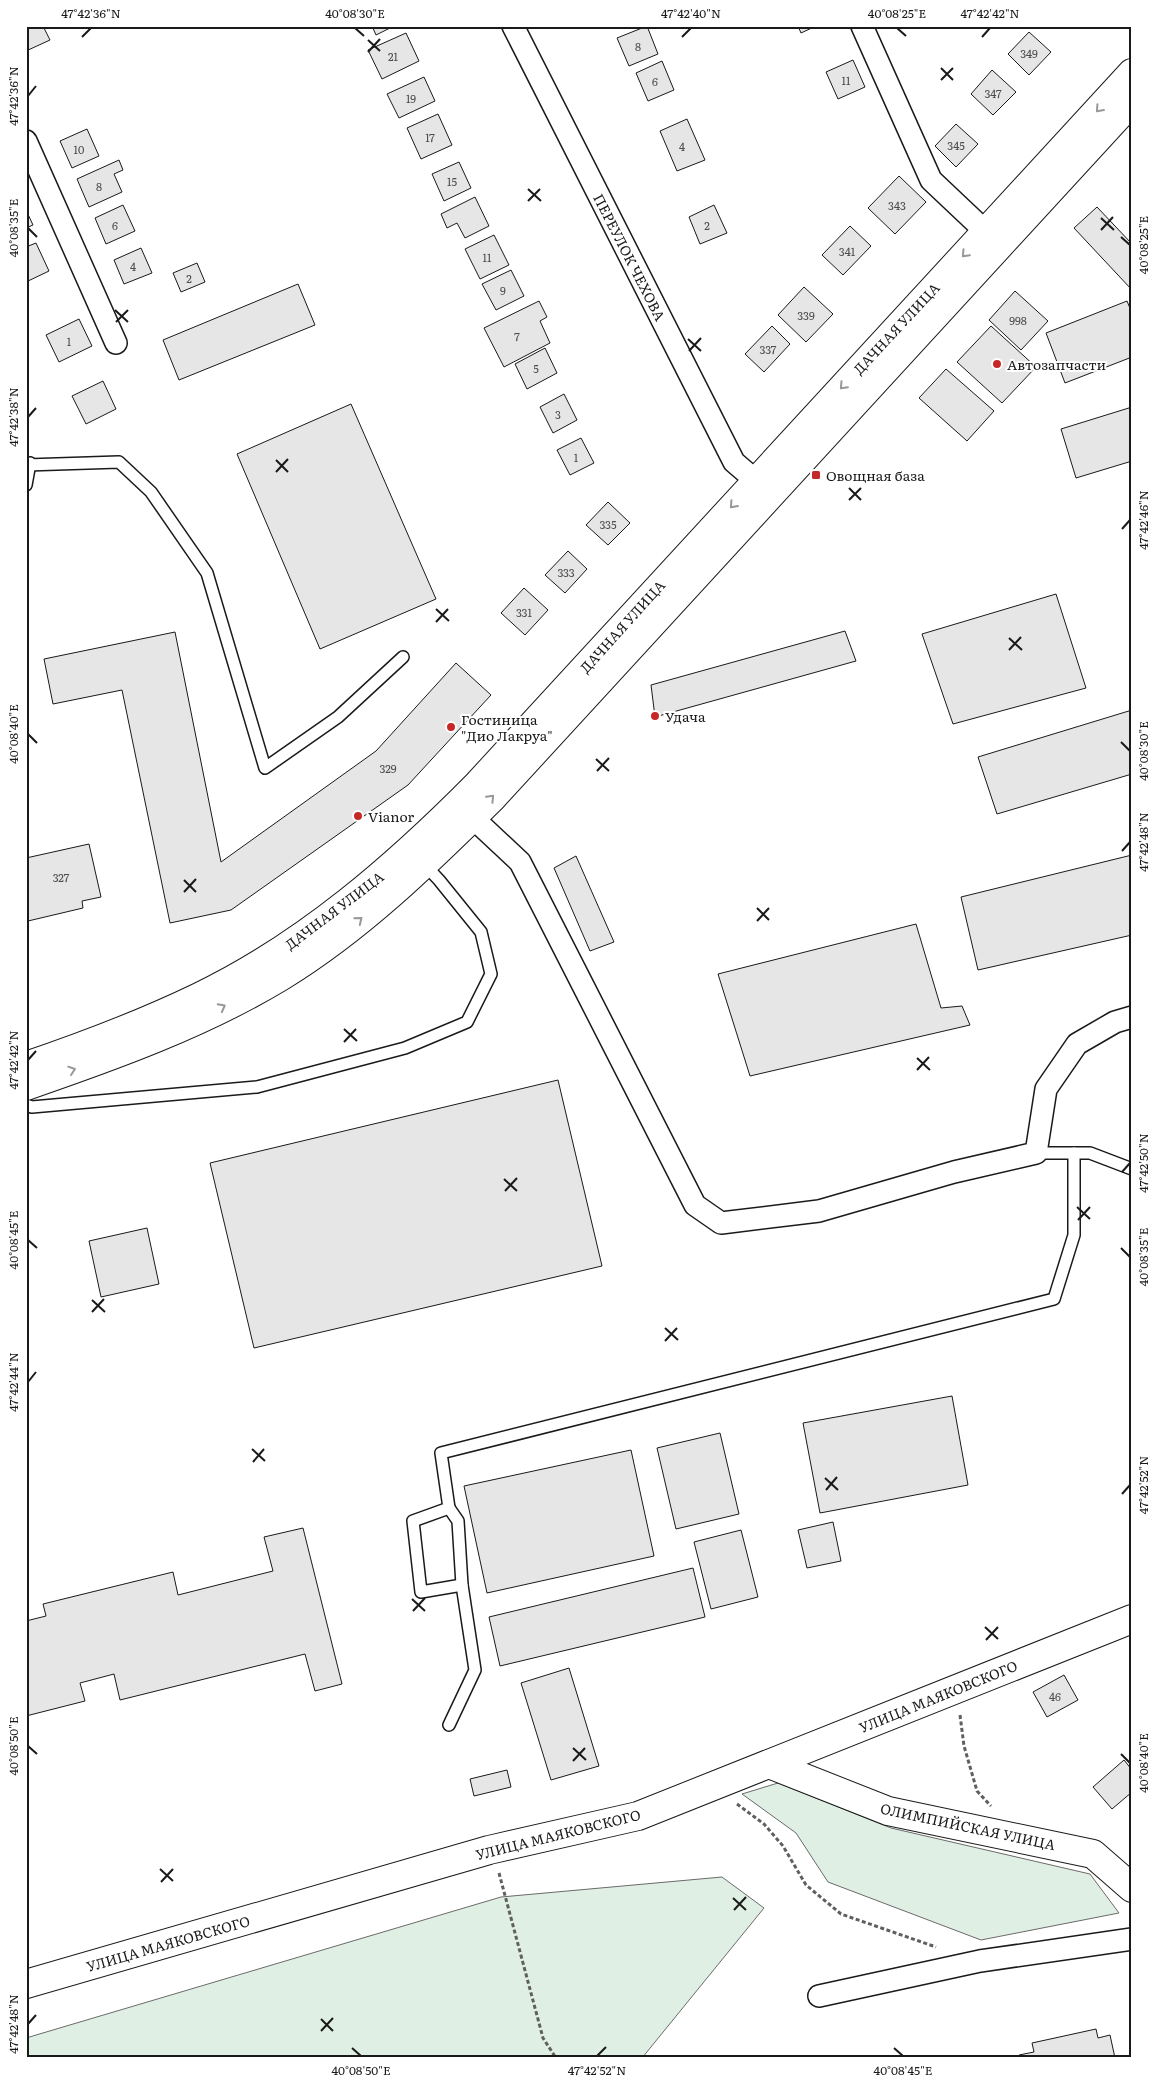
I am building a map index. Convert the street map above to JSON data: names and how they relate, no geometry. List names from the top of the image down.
{
  "streets": {
    "main road": ["ДАЧНАЯ УЛИЦА", "УЛИЦА МАЯКОВСКОГО", "ОЛИМПИЙСКАЯ УЛИЦА"],
    "street": ["ПЕРЕУЛОК ЧЕХОВА"]
  },
  "crossings": [
    ["ПЕРЕУЛОК ЧЕХОВА", "ДАЧНАЯ УЛИЦА"],
    ["УЛИЦА МАЯКОВСКОГО", "ОЛИМПИЙСКАЯ УЛИЦА"]
  ],
  "places": {
    "other": [
      "Автозапчасти",
      "Удача",
      "Гостиница \"Дио Лакруа\"",
      "Vianor"
    ],
    "transit": ["Овощная база"]
  },
  "house_numbers": [
    "8",
    "349",
    "21",
    "11",
    "6",
    "347",
    "19",
    "17",
    "345",
    "4",
    "10",
    "15",
    "8",
    "343",
    "6",
    "2",
    "341",
    "11",
    "4",
    "2",
    "9",
    "339",
    "998",
    "7",
    "1",
    "337",
    "5",
    "3",
    "1",
    "335",
    "333",
    "331",
    "329",
    "327",
    "46"
  ],
  "coordinates": [
    "47°42'36\"N",
    "40°08'30\"E",
    "47°42'40\"N",
    "40°08'25\"E",
    "47°42'42\"N",
    "40°08'35\"E",
    "47°42'38\"N",
    "47°42'46\"N",
    "40°08'40\"E",
    "47°42'48\"N",
    "47°42'50\"N",
    "40°08'45\"E",
    "47°42'44\"N",
    "47°42'52\"N",
    "40°08'50\"E"
  ]
}
